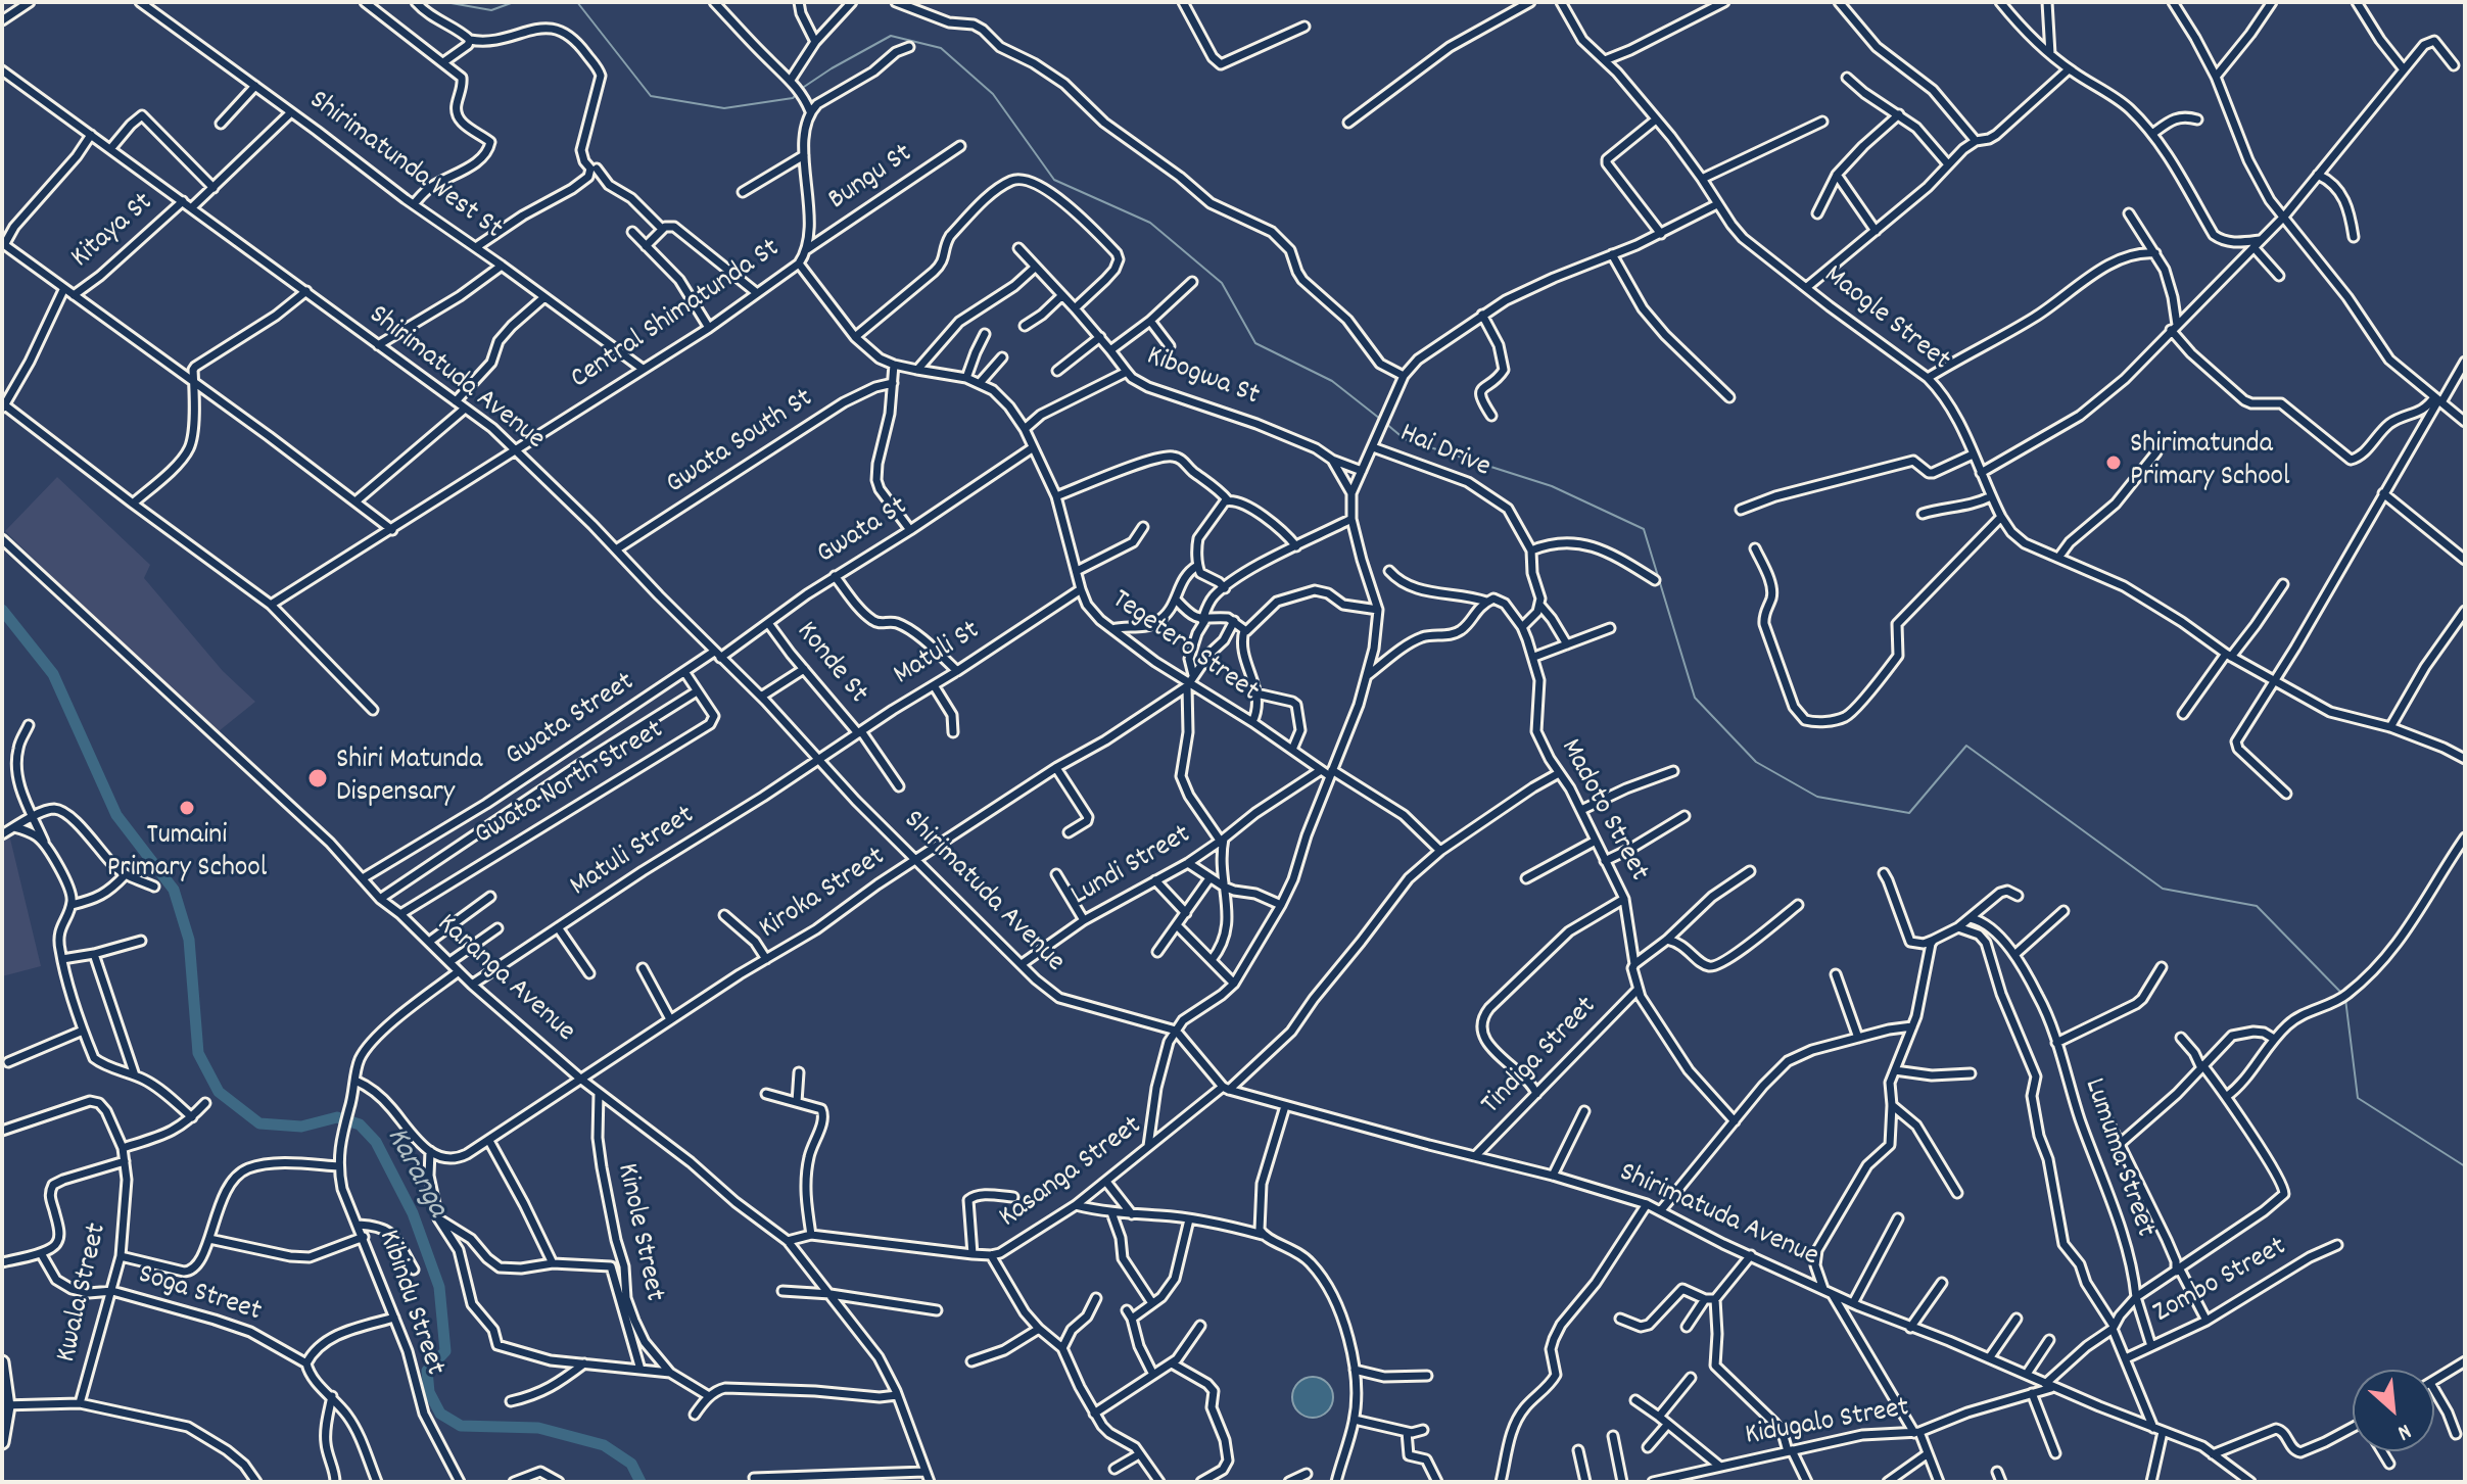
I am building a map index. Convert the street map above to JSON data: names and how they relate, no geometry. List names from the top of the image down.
{
  "streets": {
    "street": [
      "Shirimatunda West St",
      "Bungu St",
      "Kitaya St",
      "Central Shimatunda St",
      "Maogle Street",
      "Kibogwa St",
      "Shirimatuda Avenue",
      "Gwata South St",
      "Hai Drive",
      "Gwata St",
      "Tegetero Street",
      "Matuli St",
      "Konde St",
      "Gwata Street",
      "Gwata North Street",
      "Madoto Street",
      "Matuli Street",
      "Lundi Street",
      "Kiroka Street",
      "Karanga Avenue",
      "Tindiga Street",
      "Lumuma Street",
      "Kasanga Street",
      "Kinole Street",
      "Zombo Street",
      "Kwala Street",
      "Soga Street",
      "Kibindu Street",
      "Kidugalo Street"
    ]
  },
  "crossings": [
    ["Shirimatunda West St", "Kitaya St"],
    ["Shirimatunda West St", "Central Shimatunda St"],
    ["Bungu St", "Central Shimatunda St"],
    ["Kitaya St", "Shirimatuda Avenue"],
    ["Central Shimatunda St", "Shirimatuda Avenue"],
    ["Central Shimatunda St", "Tegetero Street"],
    ["Shirimatuda Avenue", "Gwata South St"],
    ["Shirimatuda Avenue", "Gwata St"],
    ["Shirimatuda Avenue", "Matuli St"],
    ["Shirimatuda Avenue", "Matuli Street"],
    ["Shirimatuda Avenue", "Lundi Street"],
    ["Shirimatuda Avenue", "Kiroka Street"],
    ["Shirimatuda Avenue", "Tindiga Street"],
    ["Shirimatuda Avenue", "Kasanga Street"],
    ["Shirimatuda Avenue", "Kidugalo Street"],
    ["Gwata St", "Tegetero Street"],
    ["Gwata St", "Konde St"],
    ["Gwata St", "Gwata Street"],
    ["Gwata St", "Gwata North Street"],
    ["Tegetero Street", "Matuli St"],
    ["Tegetero Street", "Lundi Street"],
    ["Tegetero Street", "Kiroka Street"],
    ["Tegetero Street", "Kasanga Street"],
    ["Matuli St", "Konde St"],
    ["Matuli St", "Matuli Street"],
    ["Gwata Street", "Gwata North Street"],
    ["Gwata Street", "Karanga Avenue"],
    ["Gwata North Street", "Karanga Avenue"],
    ["Madoto Street", "Kasanga Street"],
    ["Matuli Street", "Karanga Avenue"],
    ["Kiroka Street", "Karanga Avenue"],
    ["Karanga Avenue", "Kasanga Street"],
    ["Karanga Avenue", "Kinole Street"],
    ["Lumuma Street", "Zombo Street"],
    ["Kwala Street", "Soga Street"]
  ],
  "water": ["Karanga"],
  "places": ["Shirimatunda Primary School", "Shiri Matunda Dispensary", "Tumaini Primary School"],
  "north": "bottom right"
}
